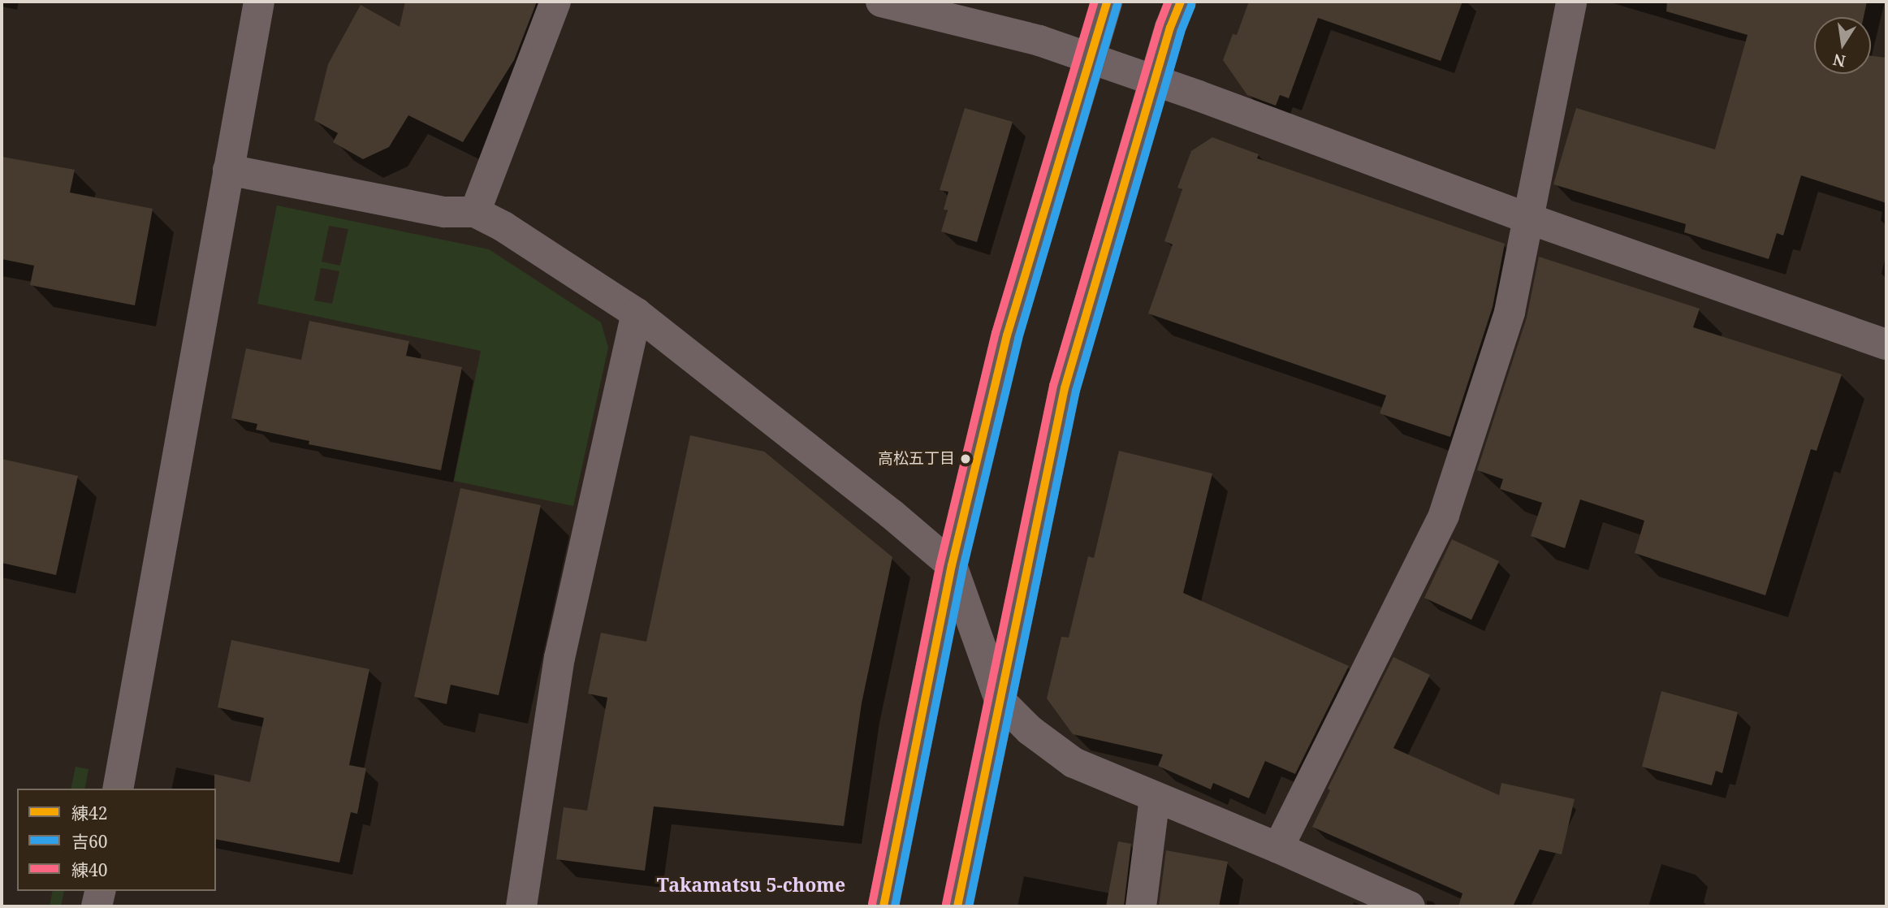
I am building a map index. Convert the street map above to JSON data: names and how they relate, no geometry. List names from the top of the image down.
{
  "districts": ["Takamatsu 5-chome"],
  "places": ["高松五丁目"],
  "lines": ["transit line 練42", "transit line 練40", "transit line 吉60"],
  "legend": ["練42", "吉60", "練40"],
  "north": "bottom"
}
